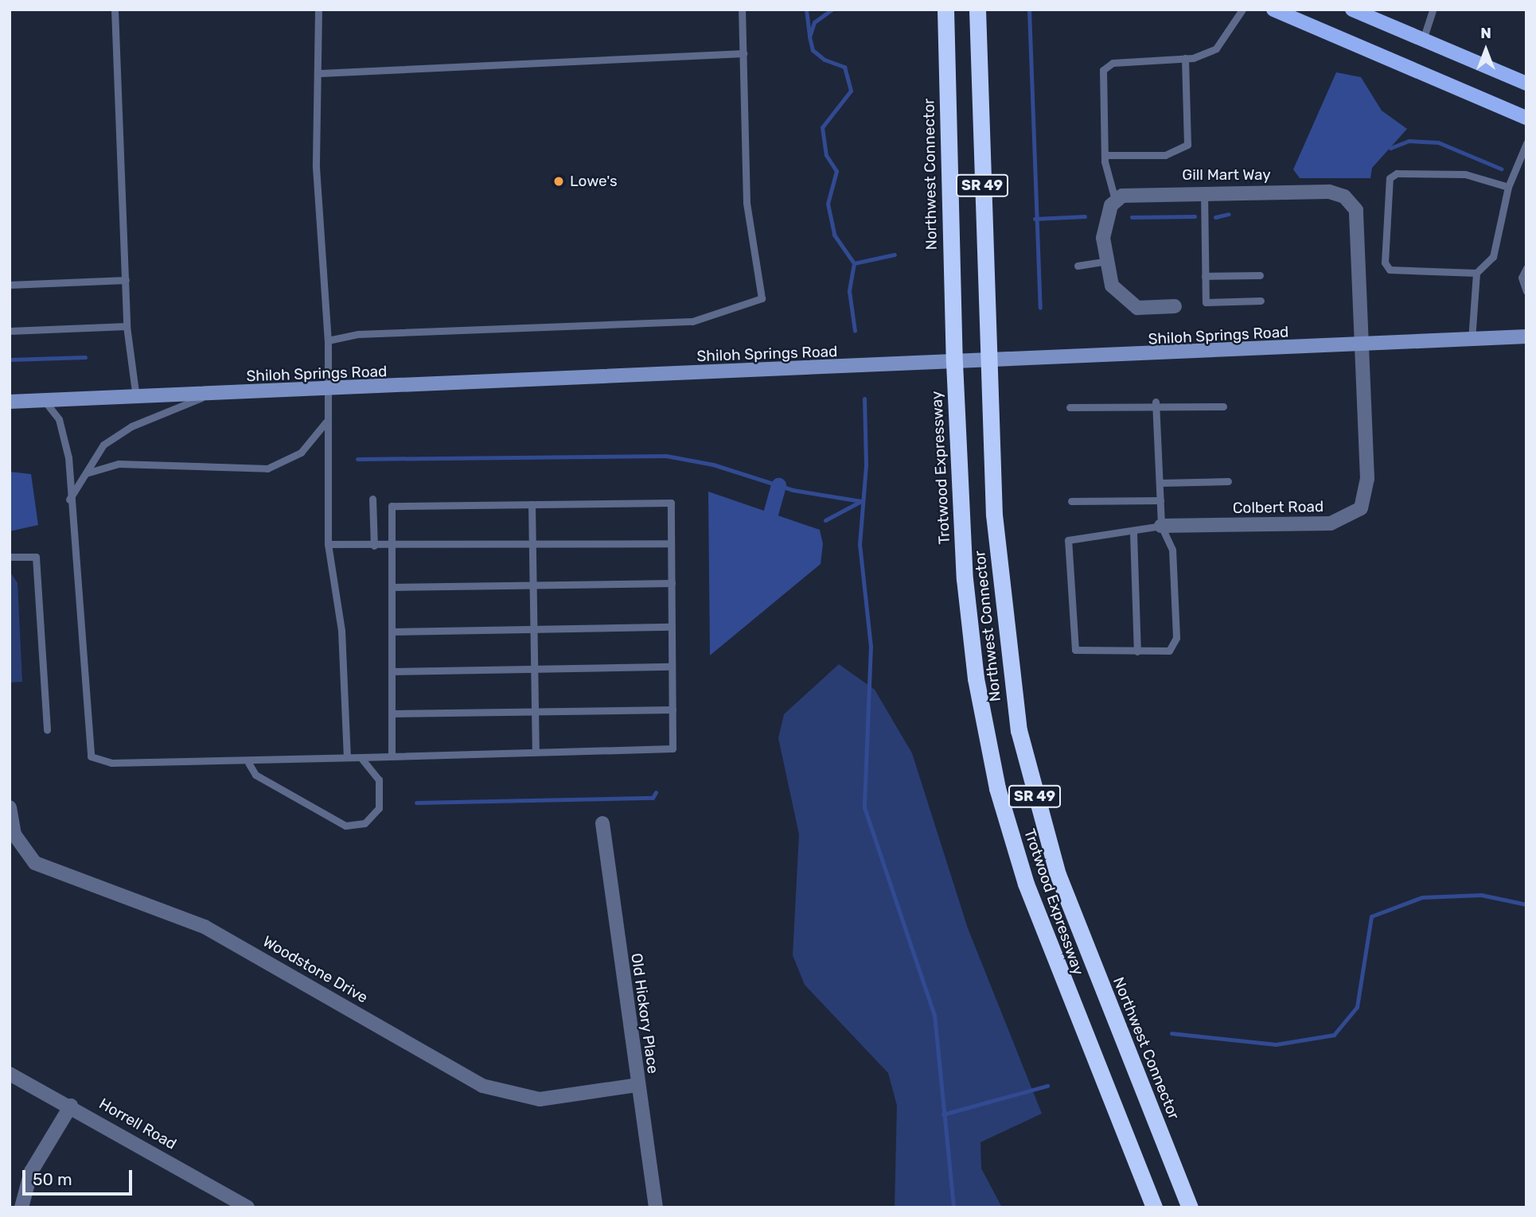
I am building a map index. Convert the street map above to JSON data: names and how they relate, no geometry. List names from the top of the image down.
{
  "streets": {
    "highway": ["Northwest Connector", "SR 49", "Trotwood Expressway"],
    "street": [
      "Gill Mart Way",
      "Shiloh Springs Road",
      "Colbert Road",
      "Woodstone Drive",
      "Old Hickory Place",
      "Horrell Road"
    ]
  },
  "crossings": [
    ["Northwest Connector", "Shiloh Springs Road"],
    ["Northwest Connector", "Trotwood Expressway"],
    ["Gill Mart Way", "Shiloh Springs Road"],
    ["Gill Mart Way", "Colbert Road"],
    ["Shiloh Springs Road", "Trotwood Expressway"],
    ["Shiloh Springs Road", "Colbert Road"],
    ["Woodstone Drive", "Old Hickory Place"]
  ],
  "places": ["Lowe's"],
  "scale_bar": "50 m",
  "north": "top"
}
